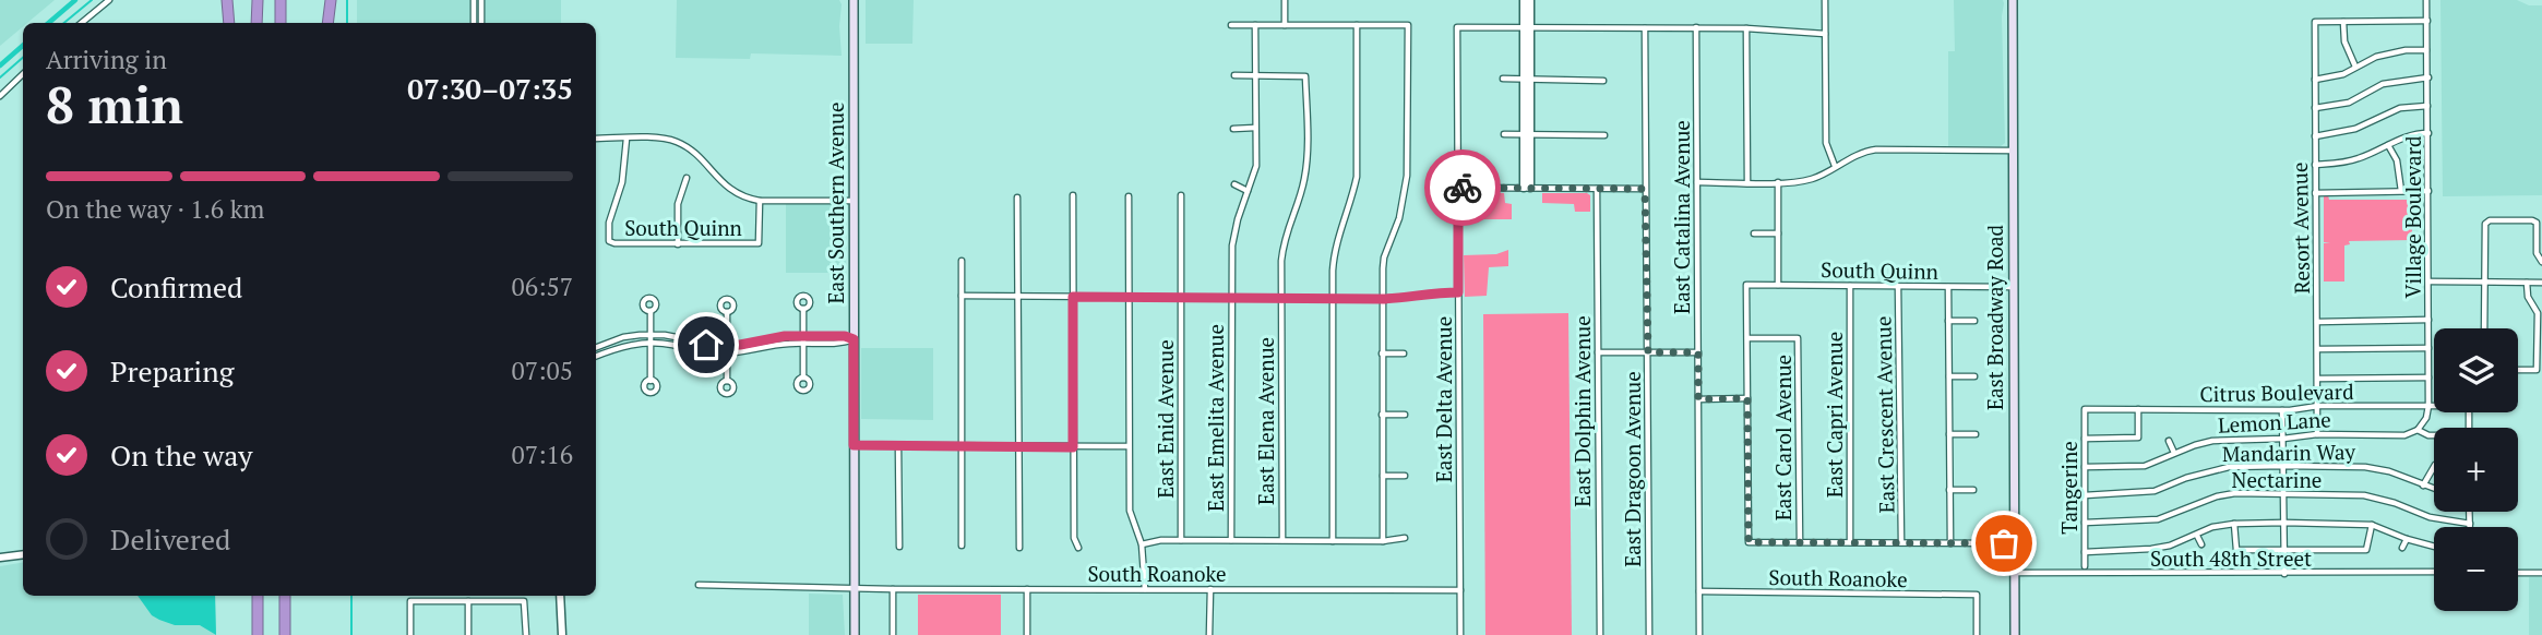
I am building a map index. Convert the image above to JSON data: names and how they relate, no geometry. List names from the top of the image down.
{
  "streets": {
    "main road": ["East Southern Avenue", "East Broadway Road"],
    "street": [
      "East Catalina Avenue",
      "Village Boulevard",
      "South Quinn",
      "Resort Avenue",
      "Citrus Boulevard",
      "East Delta Avenue",
      "East Dolphin Avenue",
      "East Capri Avenue",
      "East Crescent Avenue",
      "East Emelita Avenue",
      "East Enid Avenue",
      "East Elena Avenue",
      "Lemon Lane",
      "East Carol Avenue",
      "Mandarin Way",
      "East Dragoon Avenue",
      "Nectarine",
      "Tangerine",
      "South 48th Street",
      "South Roanoke"
    ]
  },
  "crossings": [
    ["East Southern Avenue", "South Roanoke"],
    ["East Catalina Avenue", "South Roanoke"],
    ["Village Boulevard", "Citrus Boulevard"],
    ["Village Boulevard", "Lemon Lane"],
    ["South Quinn", "East Broadway Road"],
    ["South Quinn", "East Capri Avenue"],
    ["South Quinn", "East Crescent Avenue"],
    ["South Quinn", "East Carol Avenue"],
    ["Resort Avenue", "Citrus Boulevard"],
    ["Resort Avenue", "Lemon Lane"],
    ["East Broadway Road", "South 48th Street"],
    ["Citrus Boulevard", "Tangerine"],
    ["East Delta Avenue", "South Roanoke"],
    ["East Emelita Avenue", "East Elena Avenue"],
    ["Lemon Lane", "Tangerine"],
    ["Mandarin Way", "Tangerine"],
    ["Nectarine", "Tangerine"]
  ],
  "page": {
    "heading": ["8 min", "Arriving in", "07:30–07:35"],
    "bar": "On the way · 1.6 km",
    "list": [
      ["Confirmed", "06:57"],
      ["Preparing", "07:05"],
      ["On the way", "07:16"],
      "Delivered"
    ],
    "map_buttons": ["+", "−"]
  }
}
